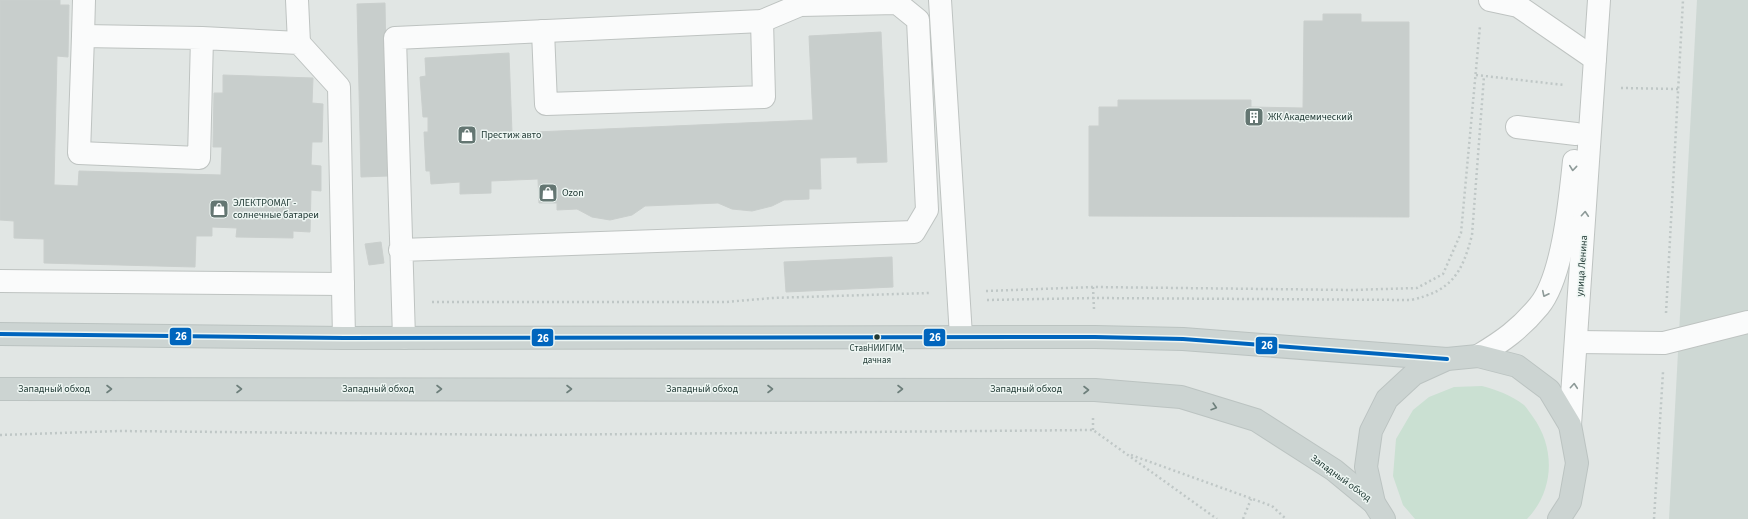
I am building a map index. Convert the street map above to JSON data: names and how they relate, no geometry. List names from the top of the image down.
{
  "streets": {
    "main road": ["Западный обход"],
    "street": ["улица Ленина"]
  },
  "places": {
    "building": ["ЖК Академический"],
    "shop": ["Престиж авто", "Ozon", "ЭЛЕКТРОМАГ - солнечные батареи"],
    "other": ["СтавНИИГИМ, дачная"]
  },
  "lines": ["transit line 26"]
}
